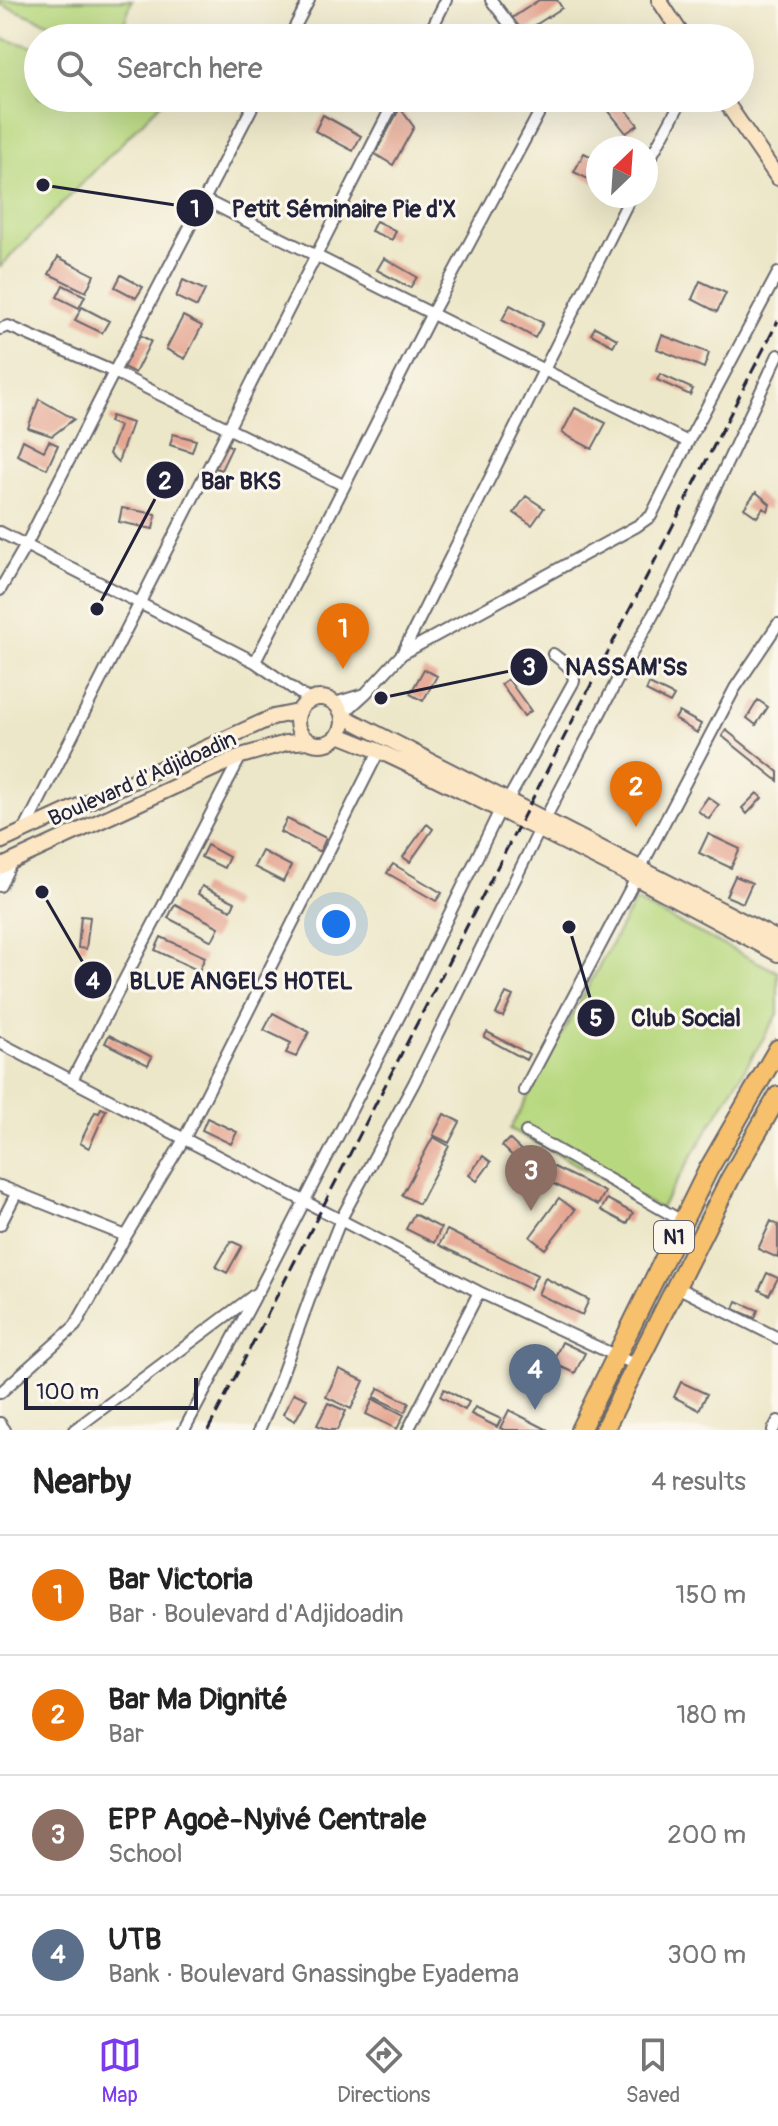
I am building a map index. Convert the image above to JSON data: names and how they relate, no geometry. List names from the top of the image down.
{
  "streets": {
    "highway": ["N1"],
    "main road": ["Boulevard d'Adjidoadin"]
  },
  "places": [
    "Petit Séminaire Pie d'X",
    "Bar BKS",
    "NASSAM'Ss",
    "BLUE ANGELS HOTEL",
    "Club Social"
  ],
  "scale_bar": "100 m",
  "north": "top right",
  "page": {
    "search": "Search here",
    "pins": [
      "1",
      "2",
      "3",
      "4"
    ],
    "scale": "100 m",
    "heading": ["Nearby", "4 results"],
    "list": [
      {
        "mark": "1",
        "name": "Bar Victoria",
        "note": "Bar · Boulevard d'Adjidoadin",
        "value": "150 m"
      },
      {
        "mark": "2",
        "name": "Bar Ma Dignité",
        "note": "Bar",
        "value": "180 m"
      },
      {
        "mark": "3",
        "name": "EPP Agoè-Nyivé Centrale",
        "note": "School",
        "value": "200 m"
      },
      {
        "mark": "4",
        "name": "UTB",
        "note": "Bank · Boulevard Gnassingbe Eyadema",
        "value": "300 m"
      }
    ],
    "nav": ["Map", "Directions", "Saved"]
  }
}
